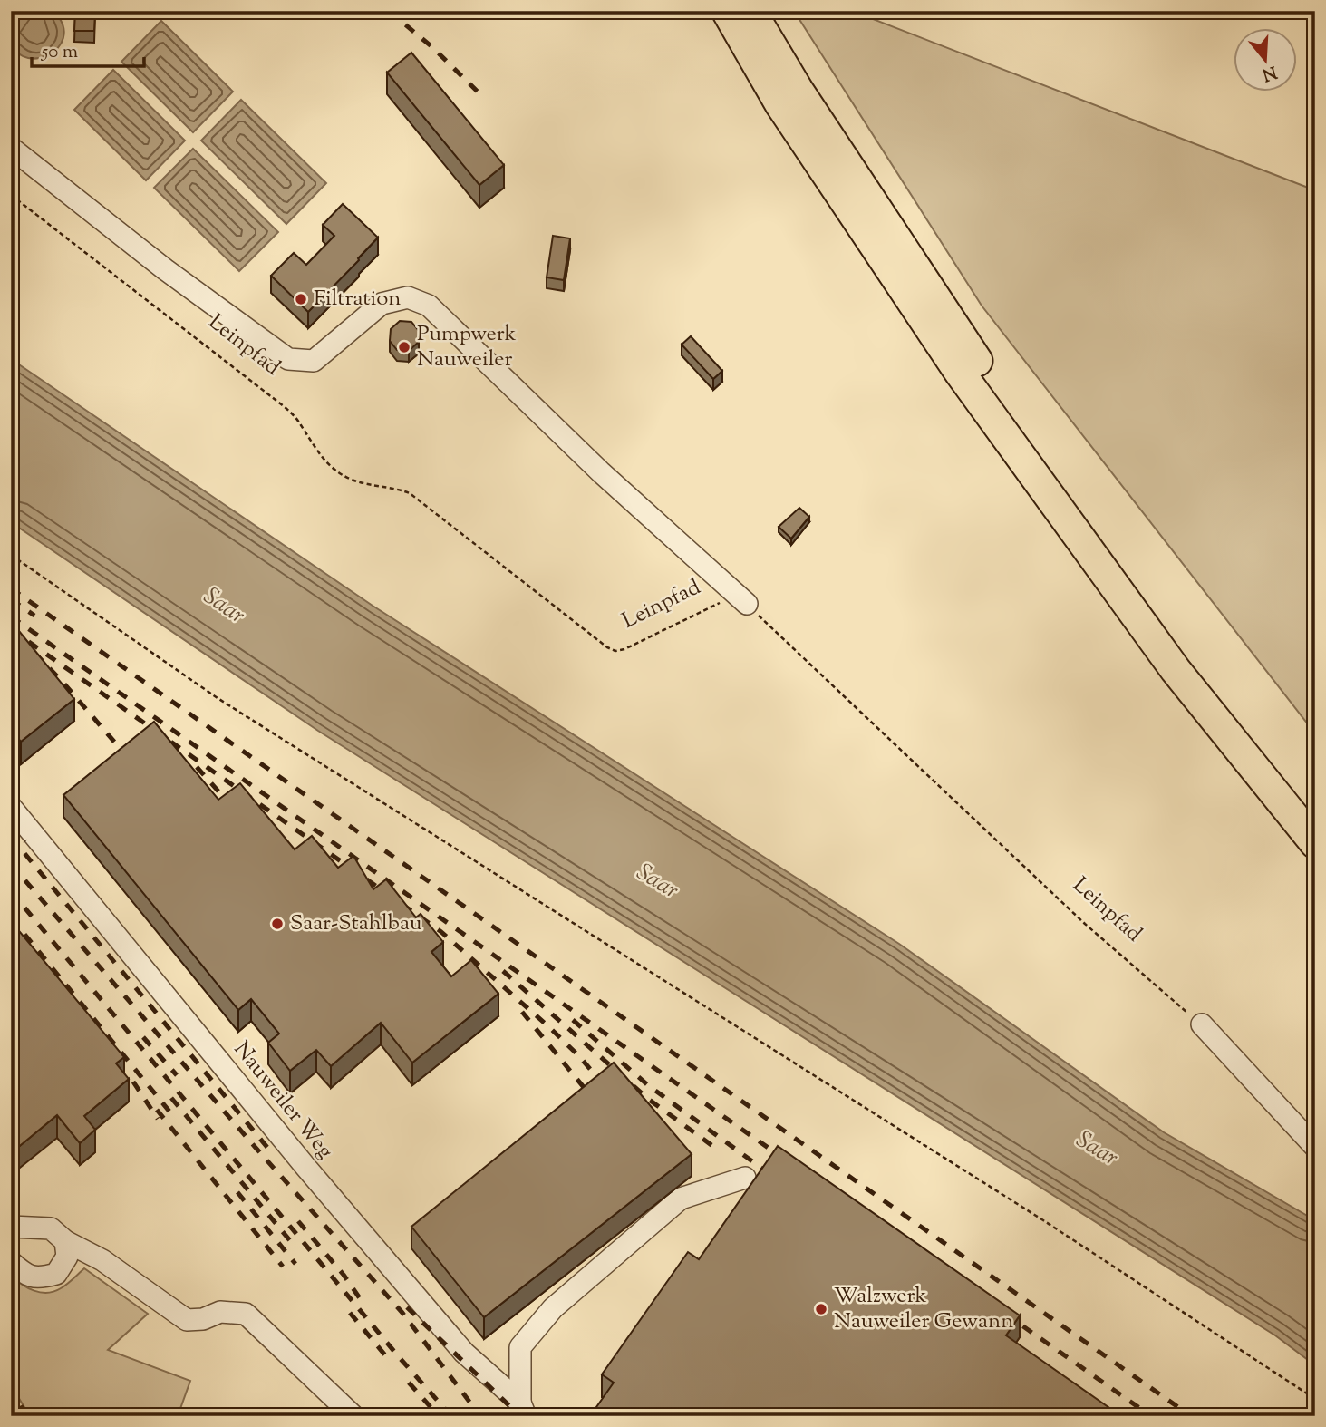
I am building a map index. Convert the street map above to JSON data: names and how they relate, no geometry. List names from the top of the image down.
{
  "streets": {
    "lane": ["Nauweiler Weg"],
    "path": ["Leinpfad"]
  },
  "water": ["Saar"],
  "places": [
    "Filtration",
    "Pumpwerk Nauweiler",
    "Saar-Stahlbau",
    "Walzwerk Nauweiler Gewann"
  ],
  "scale_bar": "50 m",
  "north": "bottom"
}
